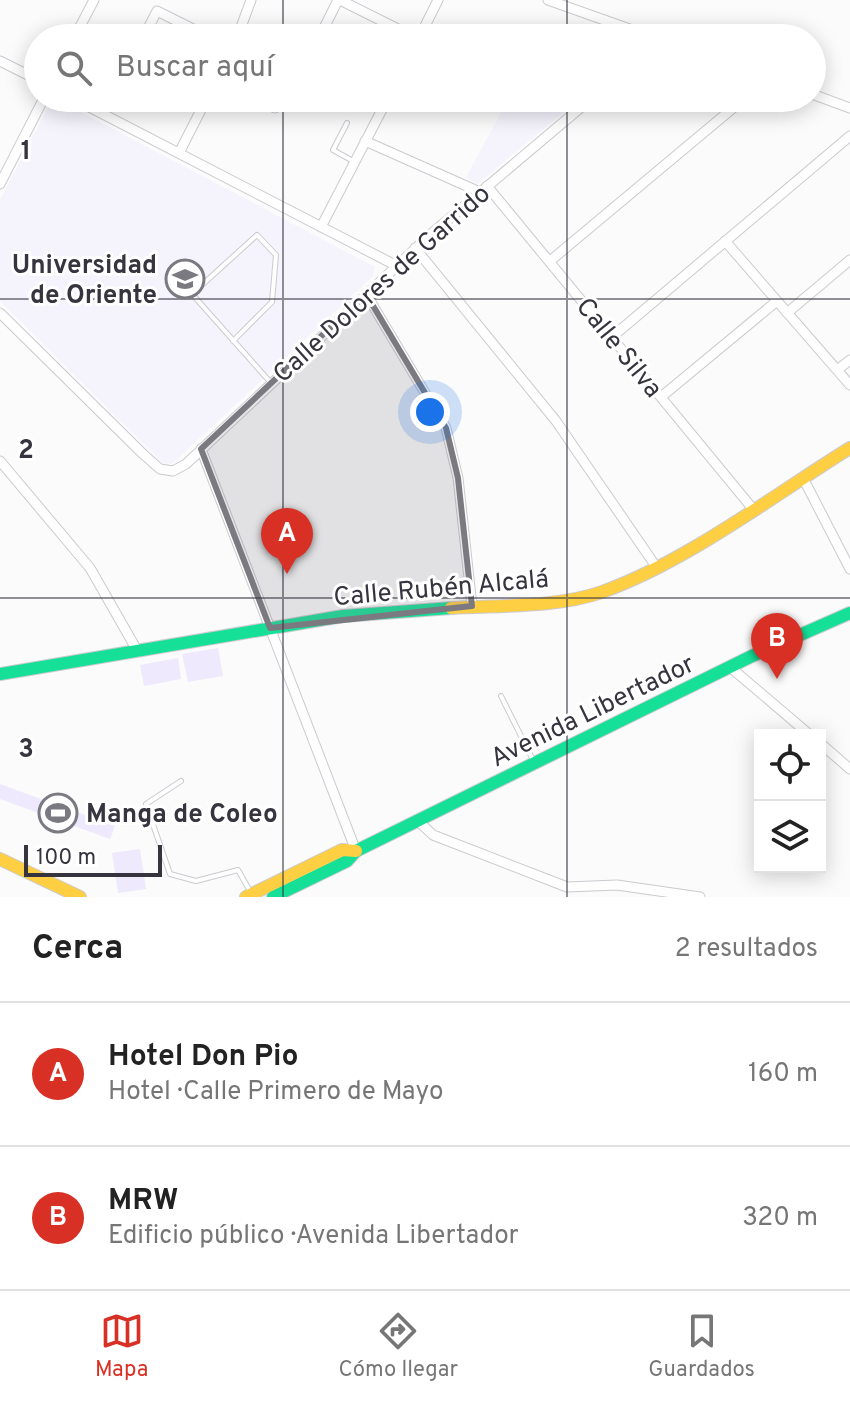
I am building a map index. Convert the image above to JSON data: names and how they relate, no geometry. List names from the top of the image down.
{
  "streets": {
    "main road": ["Calle Rubén Alcalá", "Avenida Libertador"],
    "street": ["Calle Dolores de Garrido", "Calle Silva"]
  },
  "crossings": [
    ["Calle Dolores de Garrido", "Calle Silva"],
    ["Calle Silva", "Calle Rubén Alcalá"]
  ],
  "places": {
    "school or university": ["Universidad de Oriente"],
    "sports": ["Manga de Coleo"]
  },
  "scale_bar": "100 m",
  "page": {
    "search": "Buscar aquí",
    "pins": ["A", "B"],
    "scale": "100 m",
    "heading": ["Cerca", "2 resultados"],
    "list": [
      {
        "mark": "A",
        "name": "Hotel Don Pio",
        "note": "Hotel · Calle Primero de Mayo",
        "value": "160 m"
      },
      {
        "mark": "B",
        "name": "MRW",
        "note": "Edificio público · Avenida Libertador",
        "value": "320 m"
      }
    ],
    "nav": ["Mapa", "Cómo llegar", "Guardados"]
  },
  "grid": {
    "rows": ["1", "2", "3"]
  }
}
